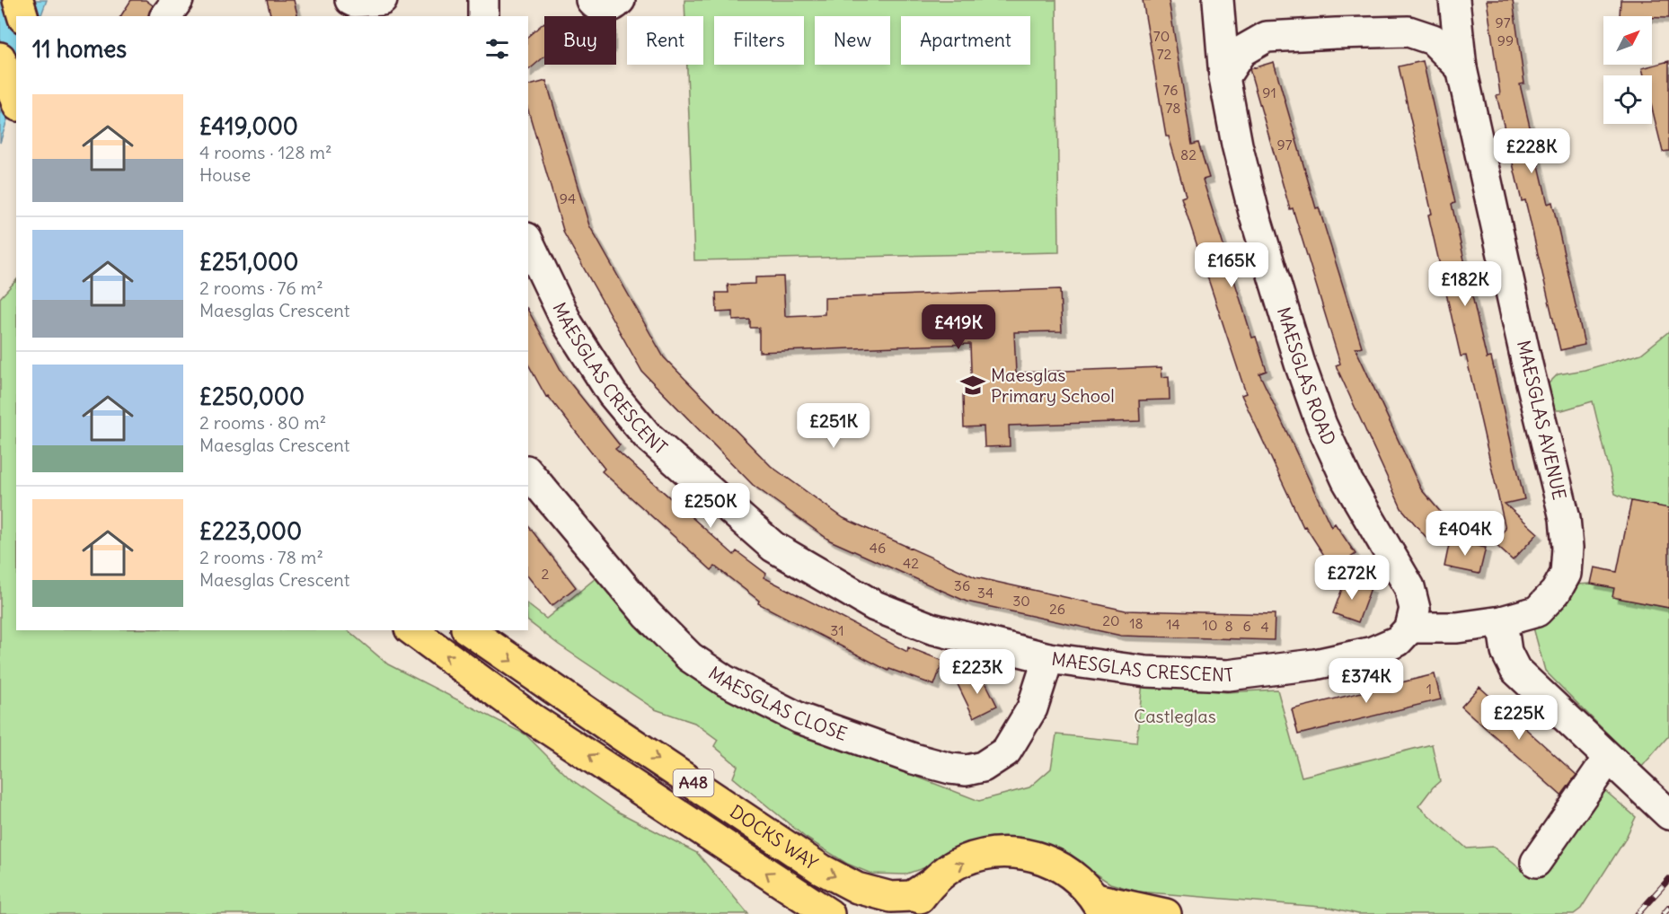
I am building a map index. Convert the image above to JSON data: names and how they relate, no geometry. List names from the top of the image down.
{
  "streets": {
    "main road": ["A48", "DOCKS WAY"],
    "street": [
      "MAESGLAS ROAD",
      "MAESGLAS CRESCENT",
      "MAESGLAS AVENUE",
      "MAESGLAS CLOSE"
    ]
  },
  "crossings": [
    ["MAESGLAS ROAD", "MAESGLAS CRESCENT"],
    ["MAESGLAS ROAD", "MAESGLAS AVENUE"],
    ["MAESGLAS CRESCENT", "MAESGLAS AVENUE"],
    ["MAESGLAS CRESCENT", "MAESGLAS CLOSE"]
  ],
  "parks": ["Castleglas"],
  "places": {
    "school or university": ["Maesglas Primary School"]
  },
  "house_numbers": [
    "97",
    "70",
    "99",
    "72",
    "76",
    "91",
    "78",
    "97",
    "82",
    "94",
    "46",
    "42",
    "2",
    "36",
    "34",
    "30",
    "26",
    "20",
    "18",
    "14",
    "10",
    "8",
    "6",
    "4",
    "31",
    "1"
  ],
  "north": "top right",
  "page": {
    "chip": [
      "Buy",
      "Rent",
      "Filters",
      "New",
      "Apartment"
    ],
    "heading": "11 homes",
    "list": [
      {
        "name": "£419,000",
        "note": "4 rooms · 128 m² · House"
      },
      {
        "name": "£251,000",
        "note": "2 rooms · 76 m² · Maesglas Crescent"
      },
      {
        "name": "£250,000",
        "note": "2 rooms · 80 m² · Maesglas Crescent"
      },
      {
        "name": "£223,000",
        "note": "2 rooms · 78 m² · Maesglas Crescent"
      }
    ],
    "price": [
      "£228K",
      "£165K",
      "£182K",
      "£419K",
      "£251K",
      "£250K",
      "£404K",
      "£272K",
      "£223K",
      "£374K",
      "£225K"
    ]
  }
}
